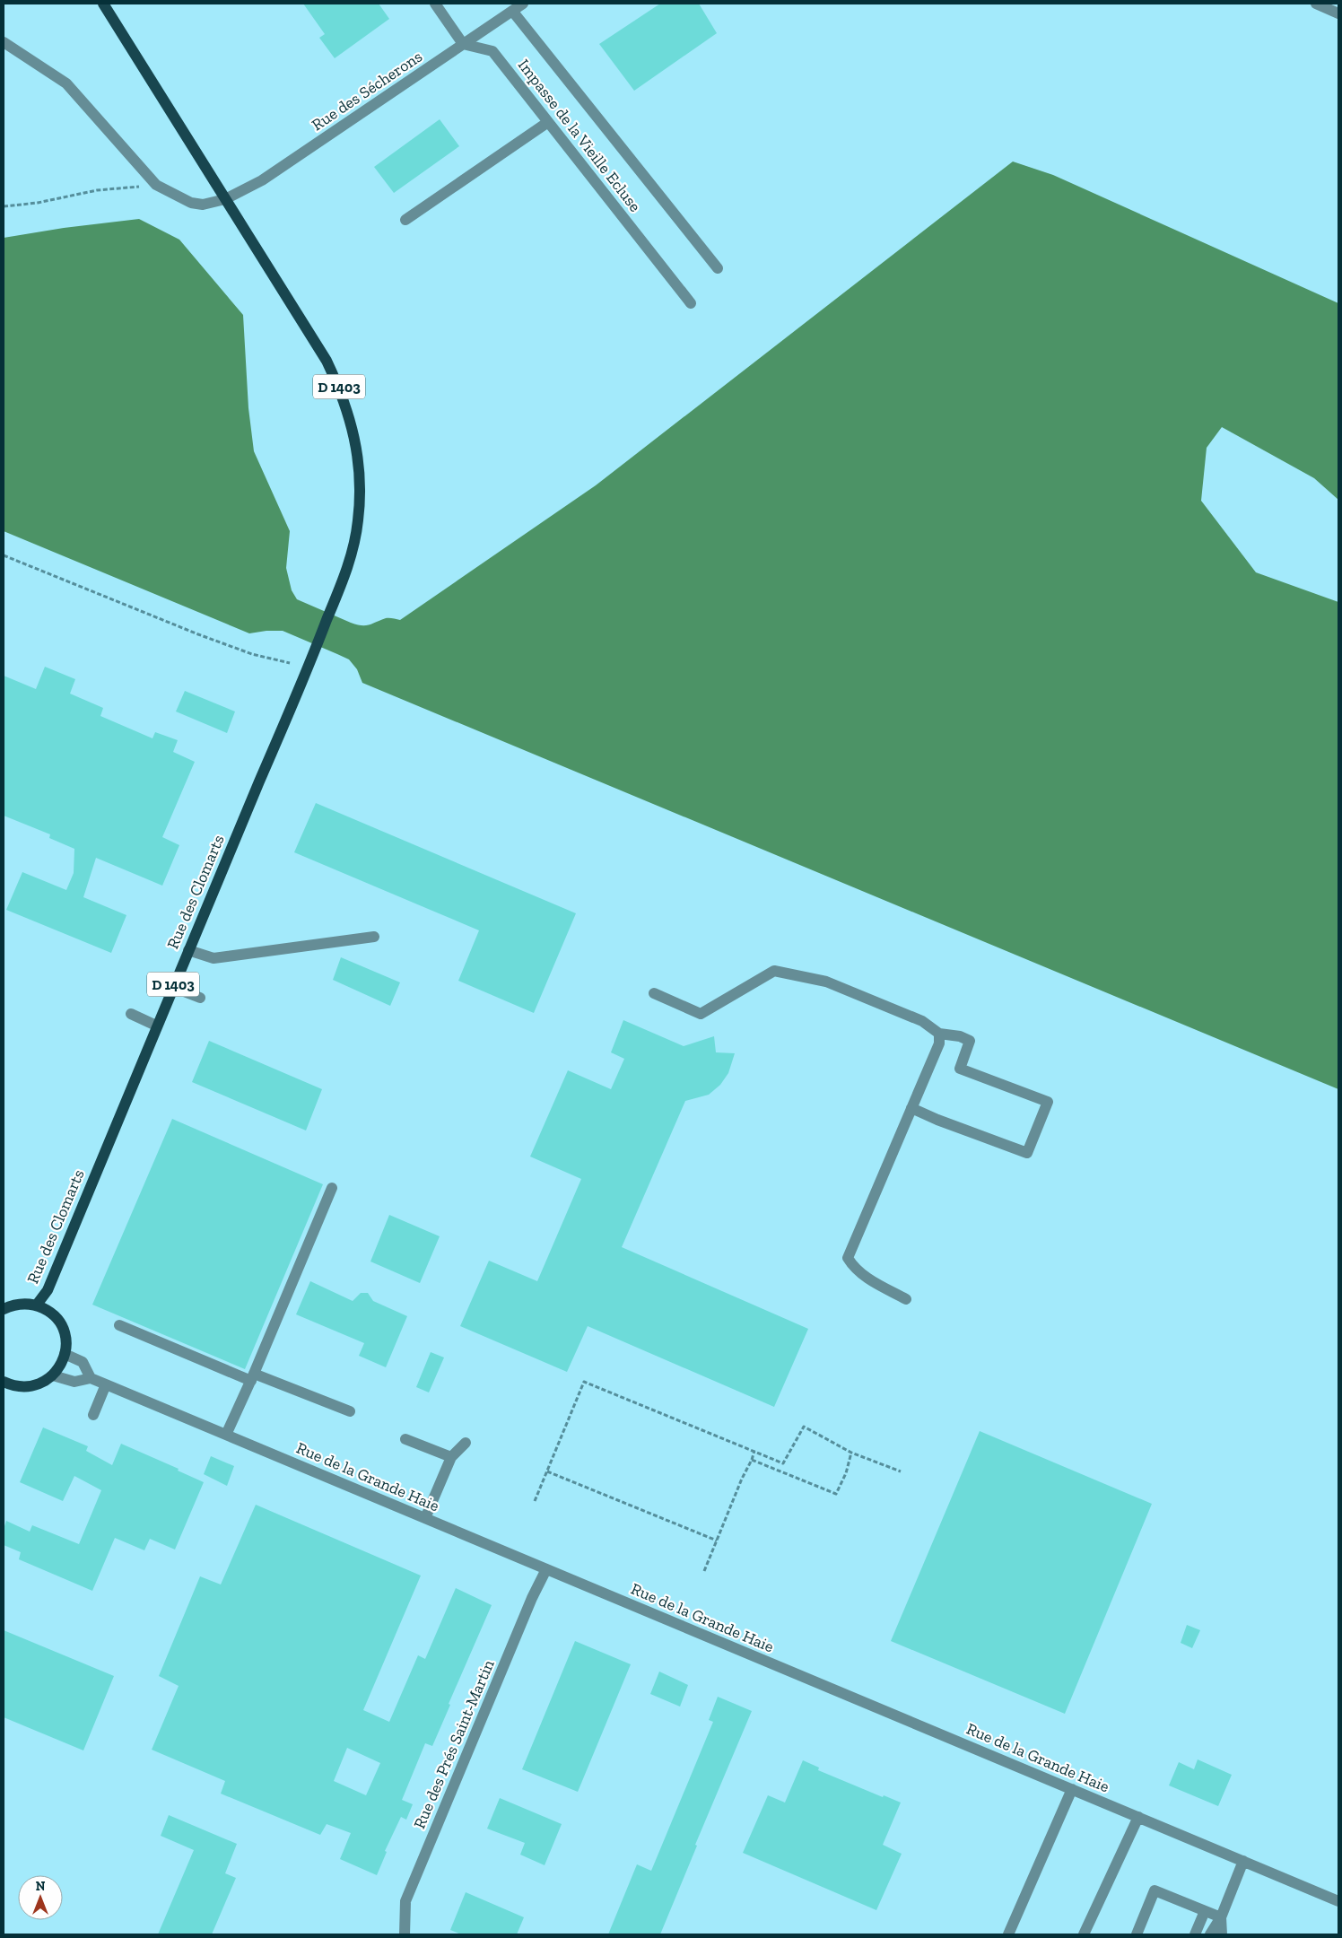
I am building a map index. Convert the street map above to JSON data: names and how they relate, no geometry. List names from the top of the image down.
{
  "streets": {
    "main road": ["D 1403", "Rue des Clomarts"],
    "street": [
      "Rue des Sécherons",
      "Impasse de la Vieille Ecluse",
      "Rue de la Grande Haie",
      "Rue des Prés Saint-Martin"
    ]
  },
  "crossings": [
    ["Rue des Sécherons", "Impasse de la Vieille Ecluse"],
    ["Rue des Sécherons", "D 1403"],
    ["Rue des Sécherons", "Rue des Clomarts"],
    ["D 1403", "Rue des Clomarts"],
    ["Rue de la Grande Haie", "Rue des Prés Saint-Martin"]
  ],
  "north": "top"
}
